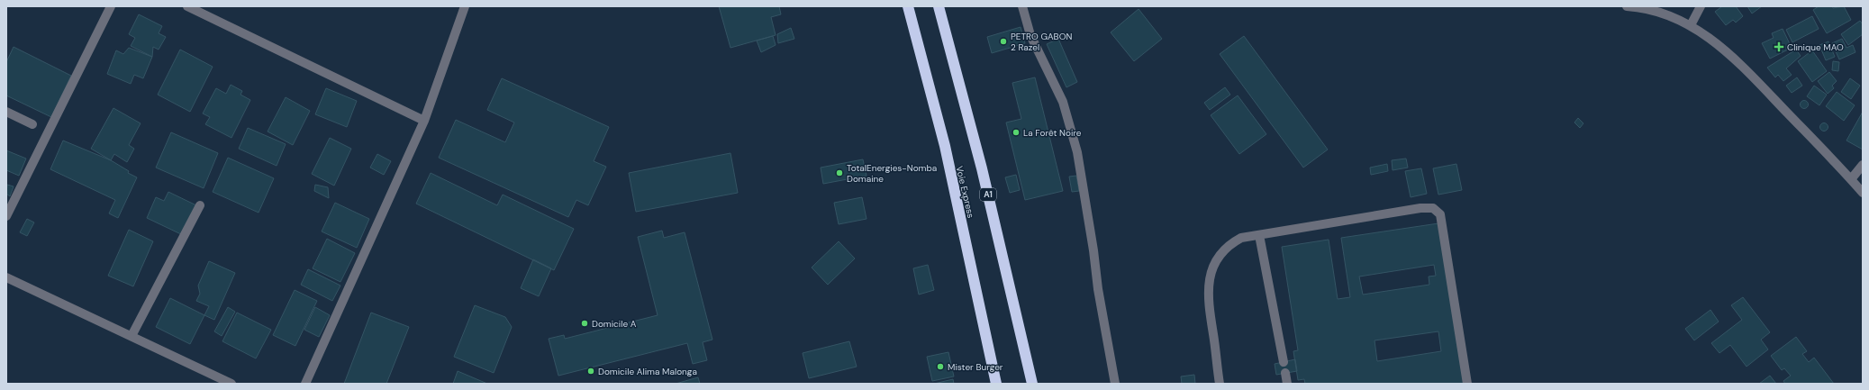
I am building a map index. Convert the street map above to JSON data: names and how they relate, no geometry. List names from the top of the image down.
{
  "streets": {
    "highway": ["Voie Express", "A1"]
  },
  "places": {
    "other": [
      "PETRO GABON 2 Razel",
      "La Forêt Noire",
      "TotalEnergies-Nomba Domaine",
      "Domicile A",
      "Mister Burger",
      "Domicile Alima Malonga"
    ],
    "health": ["Clinique MAO"]
  }
}
